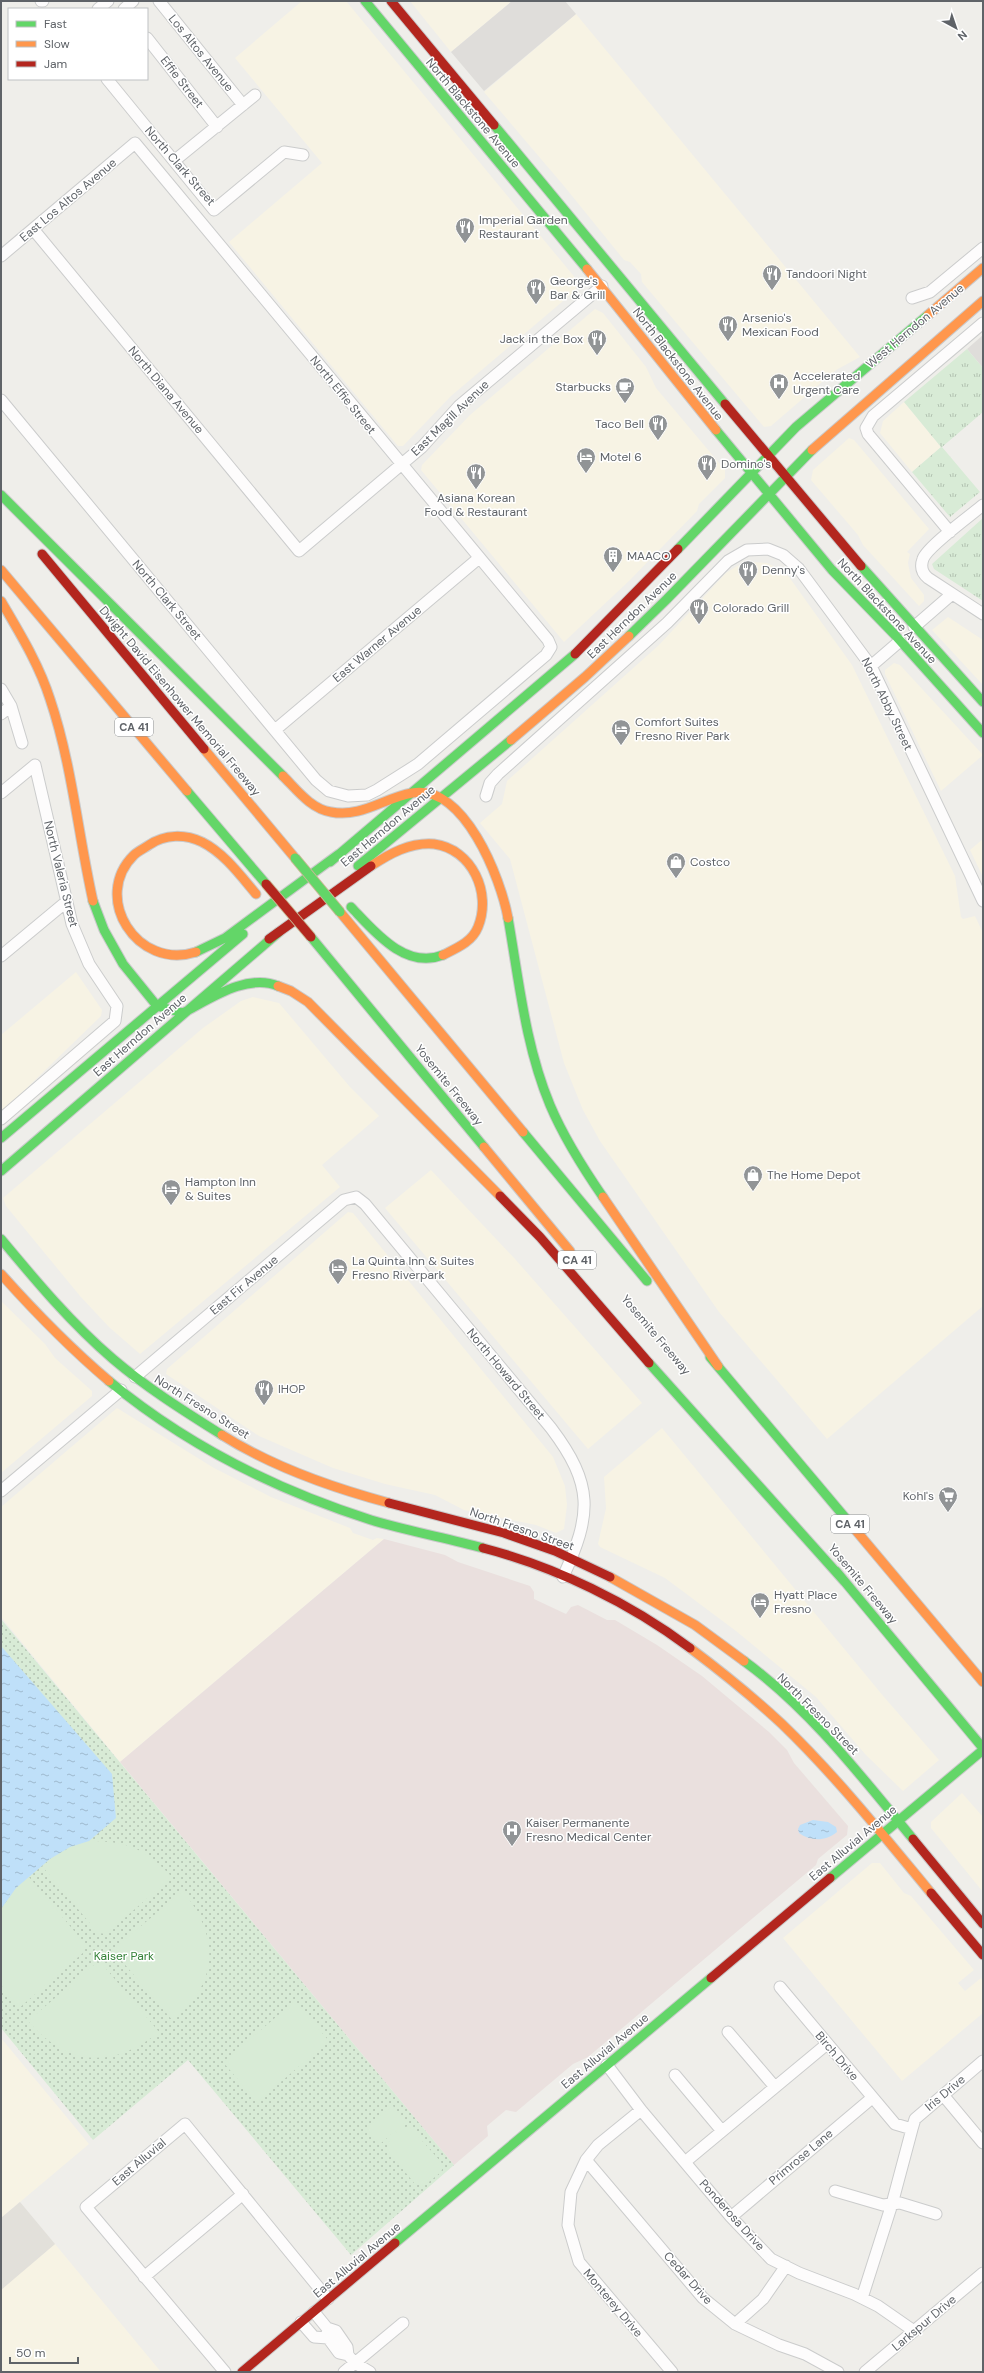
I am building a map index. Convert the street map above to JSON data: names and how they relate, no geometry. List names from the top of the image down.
{
  "streets": {
    "main road": [
      "North Blackstone Avenue",
      "West Herndon Avenue",
      "East Herndon Avenue",
      "Dwight David Eisenhower Memorial Freeway",
      "CA 41",
      "Yosemite Freeway",
      "North Fresno Street",
      "East Alluvial Avenue"
    ],
    "street": [
      "Los Altos Avenue",
      "Effie Street",
      "North Clark Street",
      "East Los Altos Avenue",
      "North Diana Avenue",
      "North Effie Street",
      "East Magill Avenue",
      "East Warner Avenue",
      "North Abby Street",
      "North Valeria Street",
      "East Fir Avenue",
      "North Howard Street",
      "Birch Drive",
      "Iris Drive",
      "Primrose Lane",
      "East Alluvial",
      "Ponderosa Drive",
      "Cedar Drive",
      "Monterey Drive",
      "Larkspur Drive"
    ]
  },
  "crossings": [
    ["North Blackstone Avenue", "West Herndon Avenue"],
    ["North Blackstone Avenue", "East Magill Avenue"],
    ["North Blackstone Avenue", "East Herndon Avenue"],
    ["North Clark Street", "North Effie Street"],
    ["North Clark Street", "East Warner Avenue"],
    ["East Los Altos Avenue", "North Diana Avenue"],
    ["East Los Altos Avenue", "North Effie Street"],
    ["West Herndon Avenue", "East Herndon Avenue"],
    ["North Diana Avenue", "East Magill Avenue"],
    ["North Effie Street", "East Magill Avenue"],
    ["North Effie Street", "East Warner Avenue"],
    ["Dwight David Eisenhower Memorial Freeway", "CA 41"],
    ["Yosemite Freeway", "East Alluvial Avenue"],
    ["East Fir Avenue", "North Howard Street"],
    ["East Fir Avenue", "North Fresno Street"],
    ["North Howard Street", "North Fresno Street"],
    ["North Fresno Street", "East Alluvial Avenue"],
    ["East Alluvial Avenue", "East Alluvial"],
    ["East Alluvial Avenue", "Ponderosa Drive"],
    ["Birch Drive", "Iris Drive"],
    ["Birch Drive", "Primrose Lane"],
    ["Iris Drive", "Ponderosa Drive"],
    ["Primrose Lane", "Ponderosa Drive"],
    ["Ponderosa Drive", "Monterey Drive"],
    ["Ponderosa Drive", "Larkspur Drive"],
    ["Cedar Drive", "Monterey Drive"]
  ],
  "parks": ["Kaiser Park"],
  "places": {
    "restaurant": [
      "Imperial Garden Restaurant",
      "Tandoori Night",
      "George's Bar & Grill",
      "Arsenio's Mexican Food",
      "Jack in the Box",
      "Taco Bell",
      "Domino's",
      "Asiana Korean Food & Restaurant",
      "Denny's",
      "Colorado Grill",
      "IHOP"
    ],
    "hospital": ["Accelerated Urgent Care", "Kaiser Permanente Fresno Medical Center"],
    "cafe": ["Starbucks"],
    "hotel": [
      "Motel 6",
      "Comfort Suites Fresno River Park",
      "Hampton Inn & Suites",
      "La Quinta Inn & Suites Fresno Riverpark",
      "Hyatt Place Fresno"
    ],
    "building": ["MAACO"],
    "shop": ["Costco", "The Home Depot"],
    "supermarket": ["Kohl's"]
  },
  "legend": ["Fast", "Slow", "Jam"],
  "scale_bar": "50 m",
  "north": "bottom right"
}
